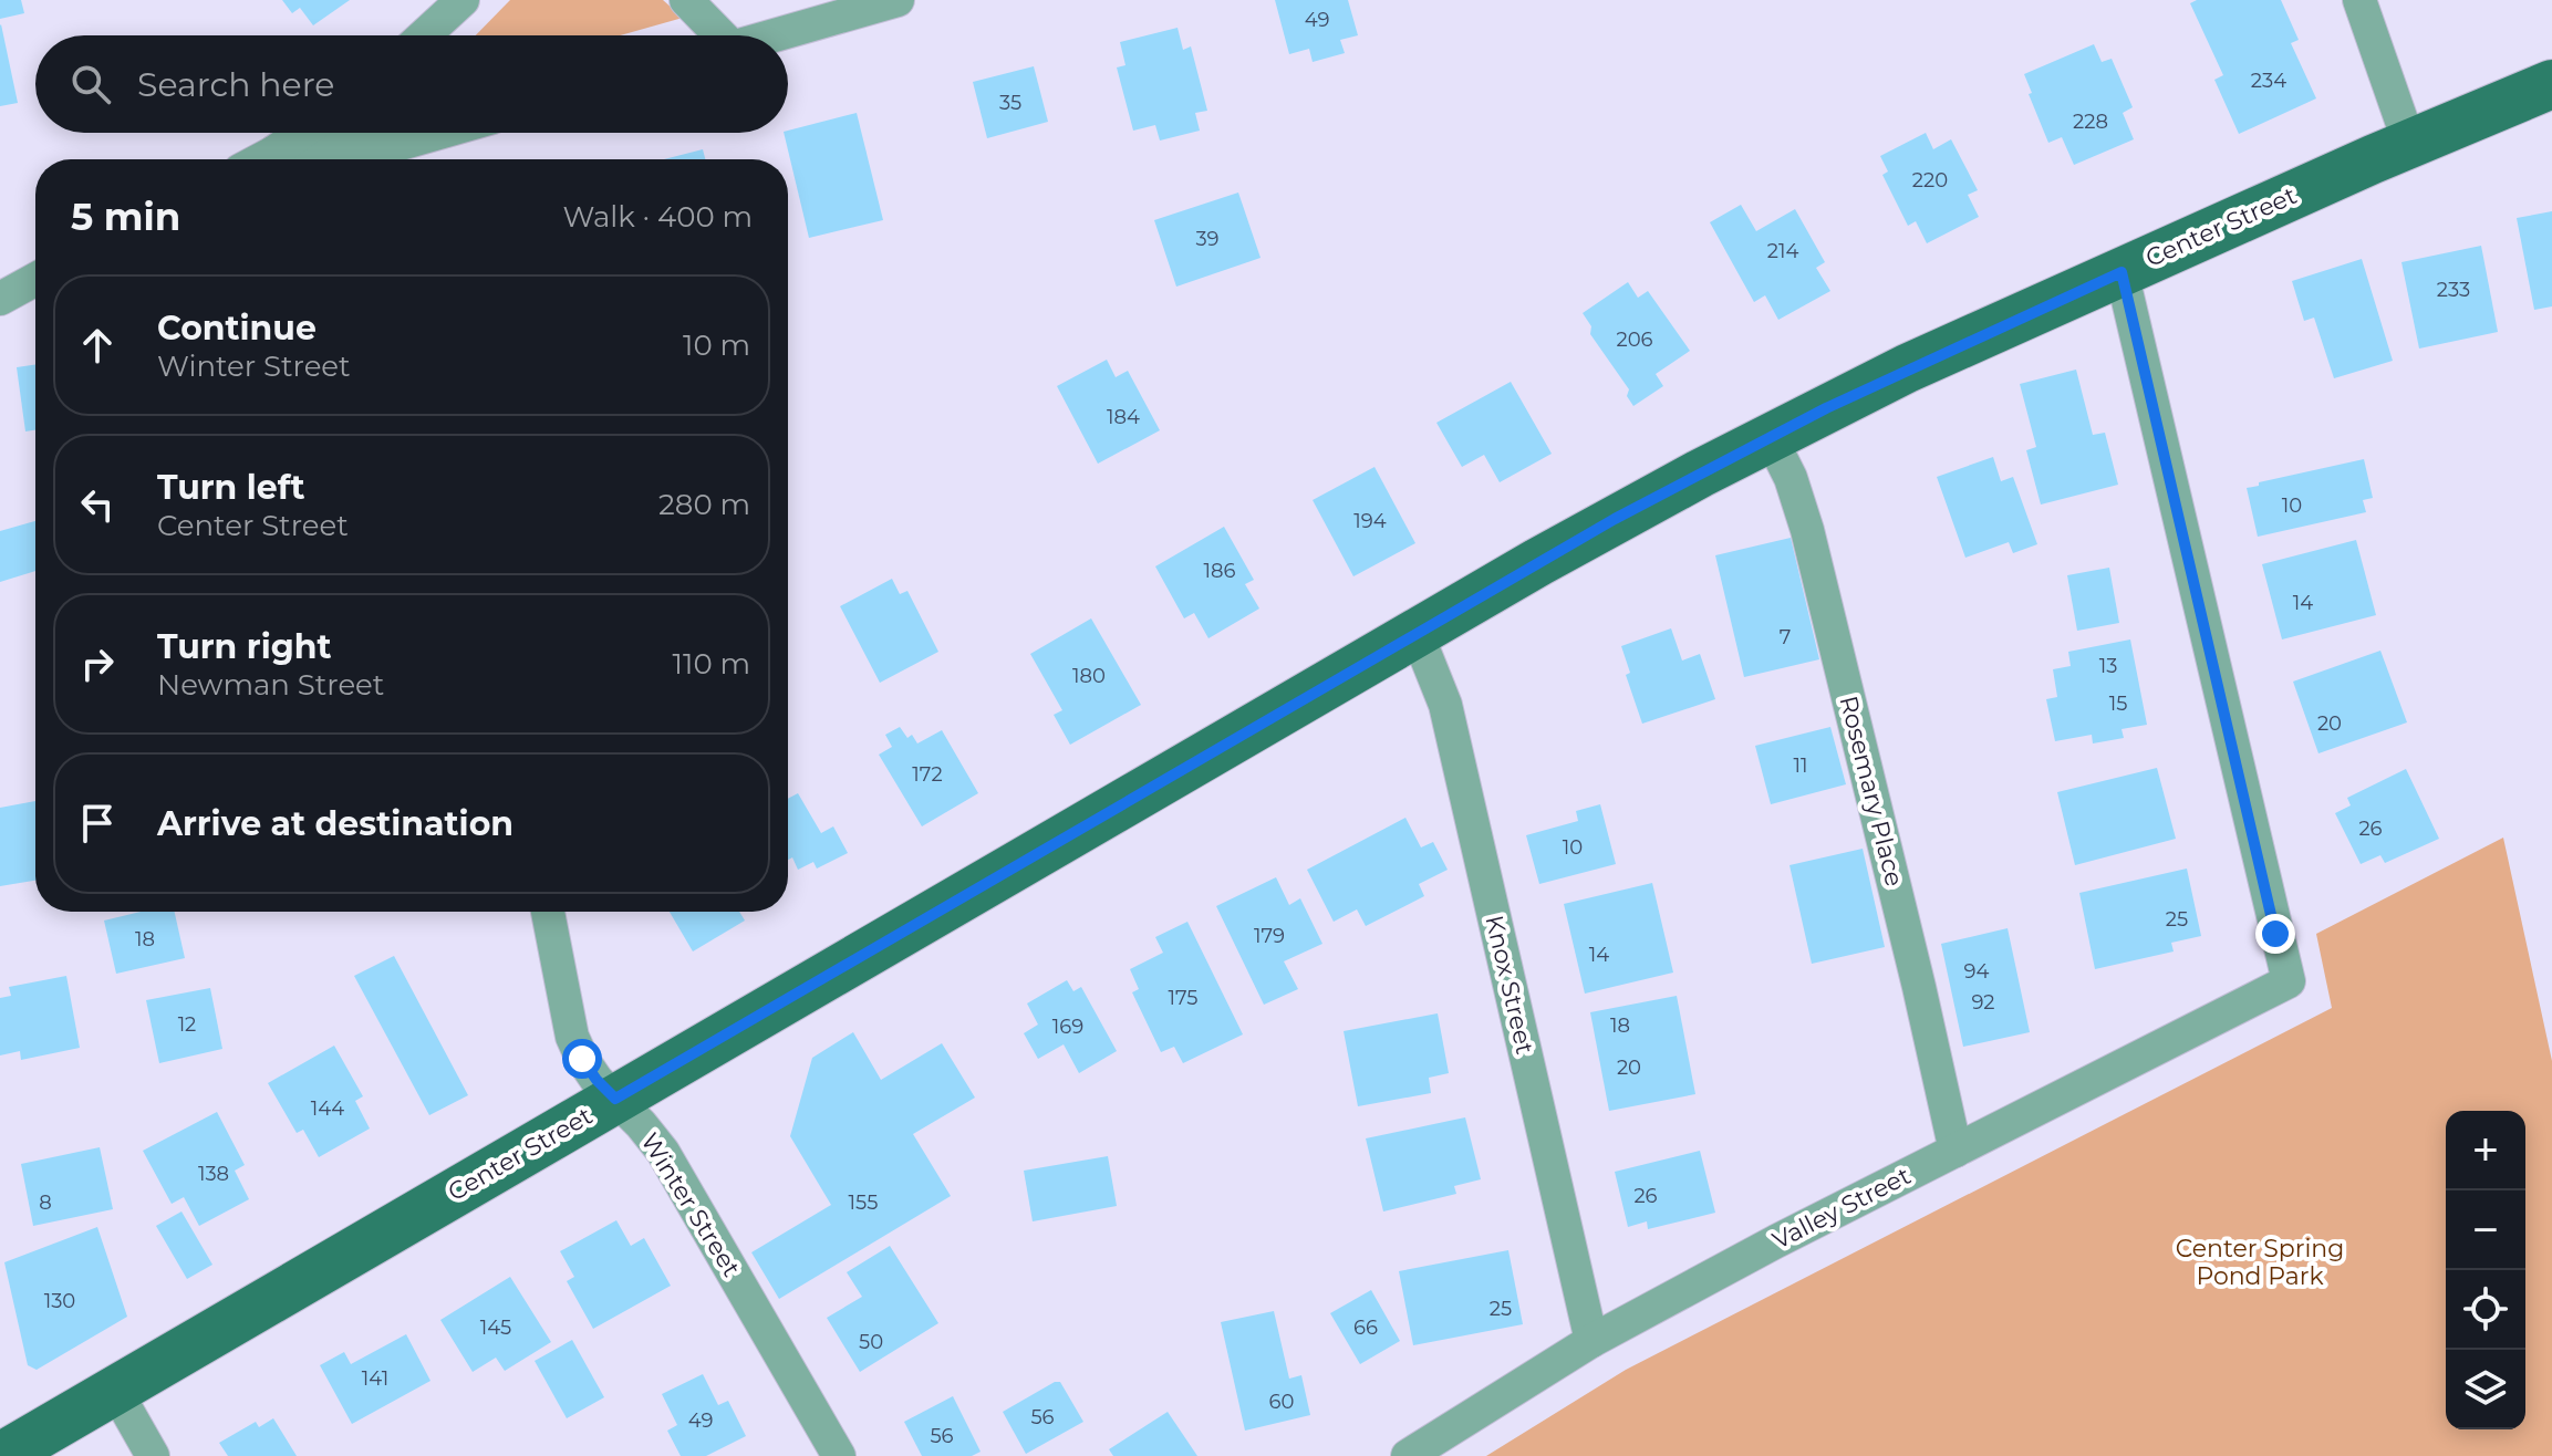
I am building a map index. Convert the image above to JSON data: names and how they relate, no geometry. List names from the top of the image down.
{
  "streets": {
    "main road": ["Center Street"],
    "street": [
      "Rosemary Place",
      "Knox Street",
      "Winter Street",
      "Valley Street"
    ]
  },
  "crossings": [
    ["Center Street", "Rosemary Place"],
    ["Center Street", "Knox Street"],
    ["Center Street", "Winter Street"],
    ["Center Street", "Valley Street"],
    ["Rosemary Place", "Valley Street"],
    ["Knox Street", "Valley Street"]
  ],
  "parks": ["Center Spring Pond Park"],
  "house_numbers": [
    "49",
    "234",
    "35",
    "228",
    "220",
    "39",
    "214",
    "233",
    "206",
    "184",
    "10",
    "194",
    "186",
    "14",
    "7",
    "13",
    "180",
    "15",
    "20",
    "11",
    "172",
    "26",
    "10",
    "25",
    "179",
    "18",
    "14",
    "94",
    "175",
    "92",
    "12",
    "18",
    "169",
    "20",
    "144",
    "138",
    "26",
    "8",
    "155",
    "130",
    "25",
    "145",
    "66",
    "50",
    "141",
    "60",
    "56",
    "49",
    "56"
  ],
  "page": {
    "search": "Search here",
    "heading": ["5 min", "Walk · 400 m"],
    "list": [
      ["Continue", "Winter Street", "10 m"],
      ["Turn left", "Center Street", "280 m"],
      ["Turn right", "Newman Street", "110 m"],
      "Arrive at destination"
    ],
    "map_buttons": ["+", "−"]
  }
}
